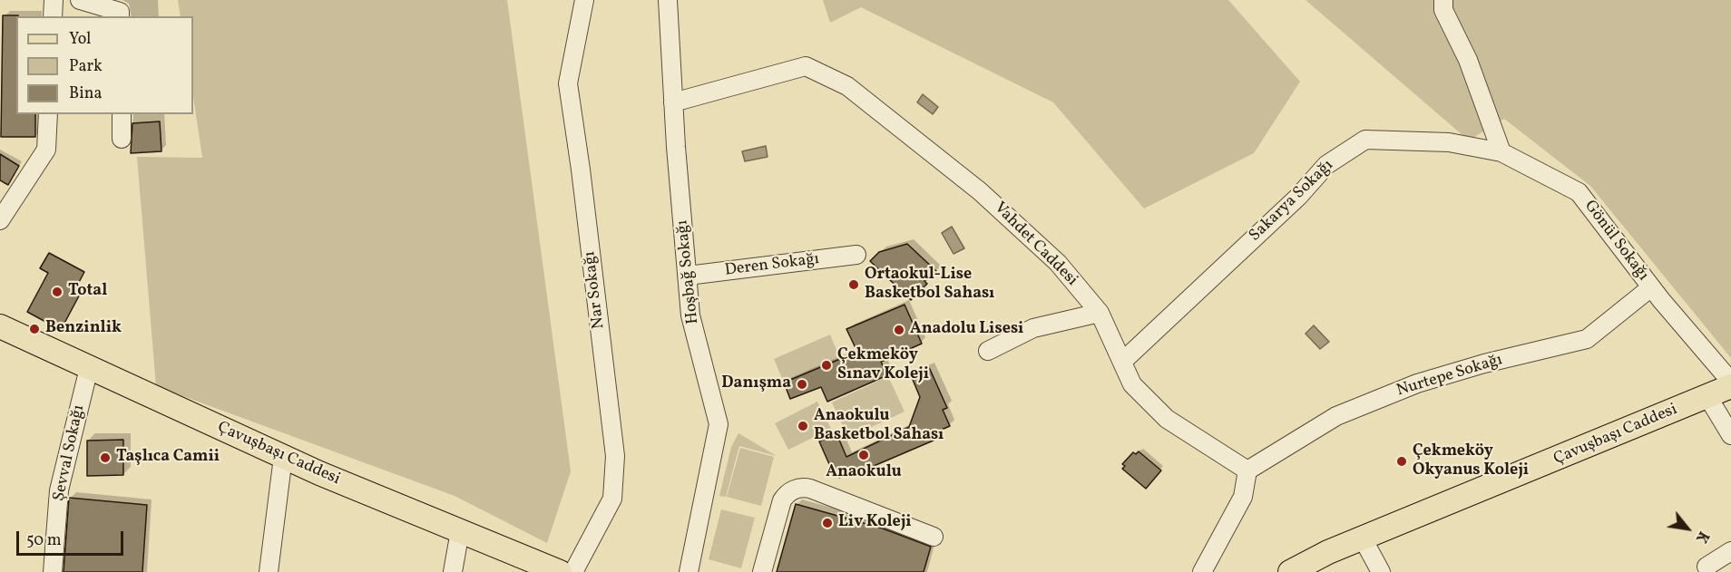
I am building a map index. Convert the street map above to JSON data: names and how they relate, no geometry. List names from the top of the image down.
{
  "streets": {
    "main road": ["Çavuşbaşı Caddesi"],
    "street": [
      "Sakarya Sokağı",
      "Gönül Sokağı",
      "Vahdet Caddesi",
      "Deren Sokağı",
      "Hoşbağ Sokağı",
      "Nar Sokağı",
      "Nurtepe Sokağı",
      "Şevval Sokağı"
    ]
  },
  "crossings": [
    ["Sakarya Sokağı", "Gönül Sokağı"],
    ["Sakarya Sokağı", "Vahdet Caddesi"],
    ["Gönül Sokağı", "Nurtepe Sokağı"],
    ["Vahdet Caddesi", "Hoşbağ Sokağı"],
    ["Vahdet Caddesi", "Nurtepe Sokağı"],
    ["Deren Sokağı", "Hoşbağ Sokağı"],
    ["Çavuşbaşı Caddesi", "Şevval Sokağı"]
  ],
  "places": [
    "Ortaokul-Lise Basketbol Sahası",
    "Total",
    "Benzinlik",
    "Anadolu Lisesi",
    "Çekmeköy Sınav Koleji",
    "Danışma",
    "Anaokulu Basketbol Sahası",
    "Anaokulu",
    "Taşlıca Camii",
    "Çekmeköy Okyanus Koleji",
    "Liv Koleji"
  ],
  "legend": ["Yol", "Park", "Bina"],
  "scale_bar": "50 m",
  "north": "bottom right"
}
